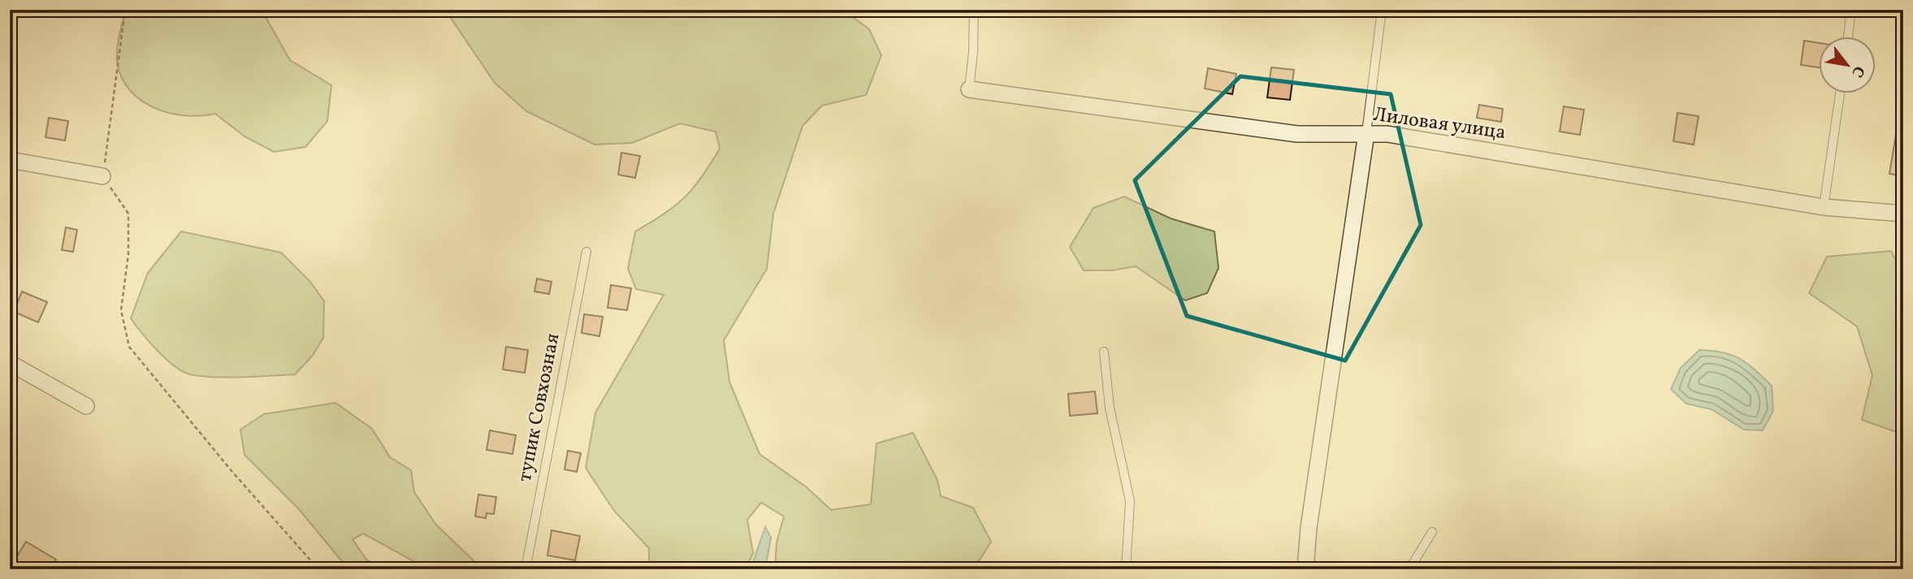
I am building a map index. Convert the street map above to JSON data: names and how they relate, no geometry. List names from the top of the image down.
{
  "streets": {
    "street": ["Лиловая улица"],
    "lane": ["тупик Совхозная"]
  },
  "north": "bottom right"
}
